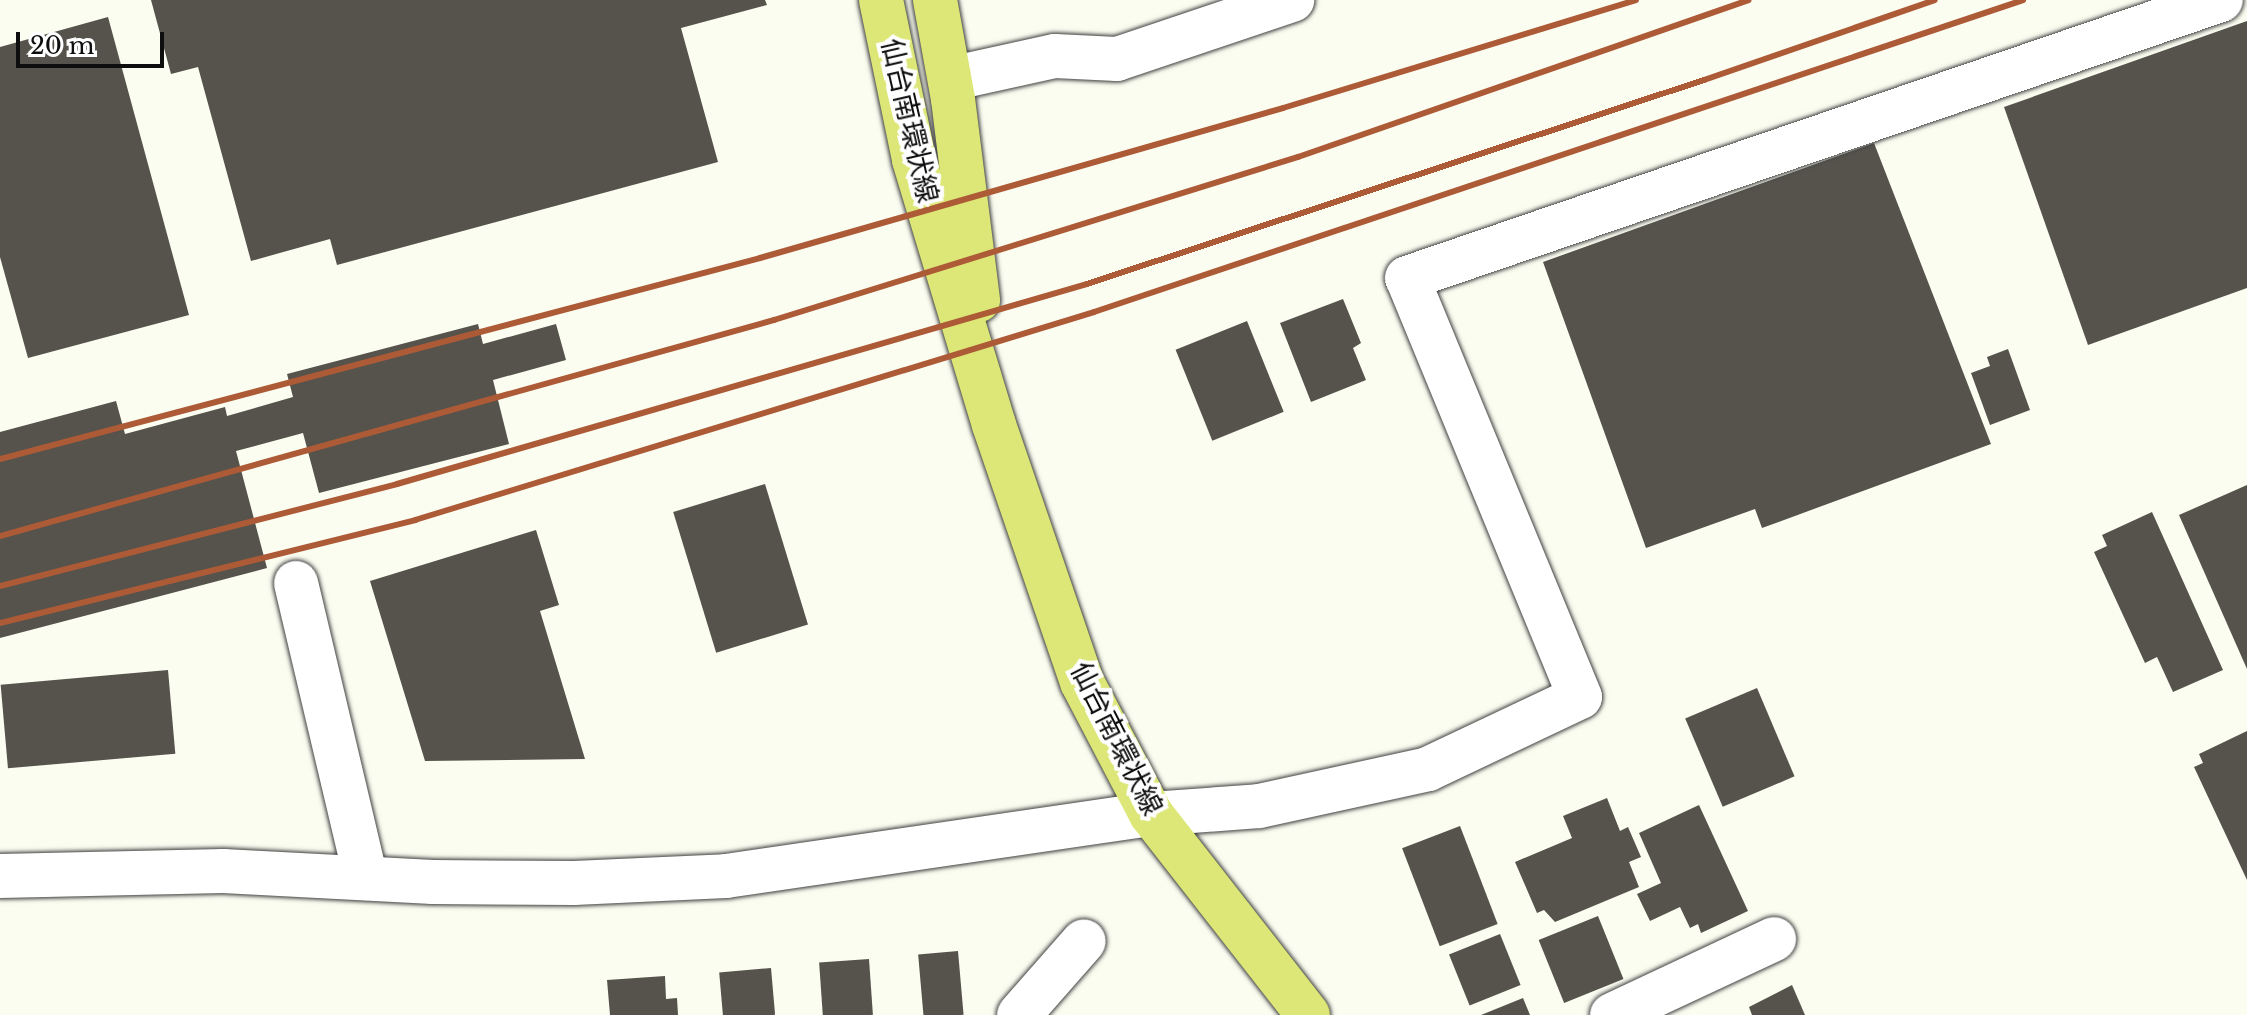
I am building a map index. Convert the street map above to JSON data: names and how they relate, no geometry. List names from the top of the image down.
{
  "streets": {
    "main road": ["仙台南環状線"]
  },
  "scale_bar": "20 m"
}
